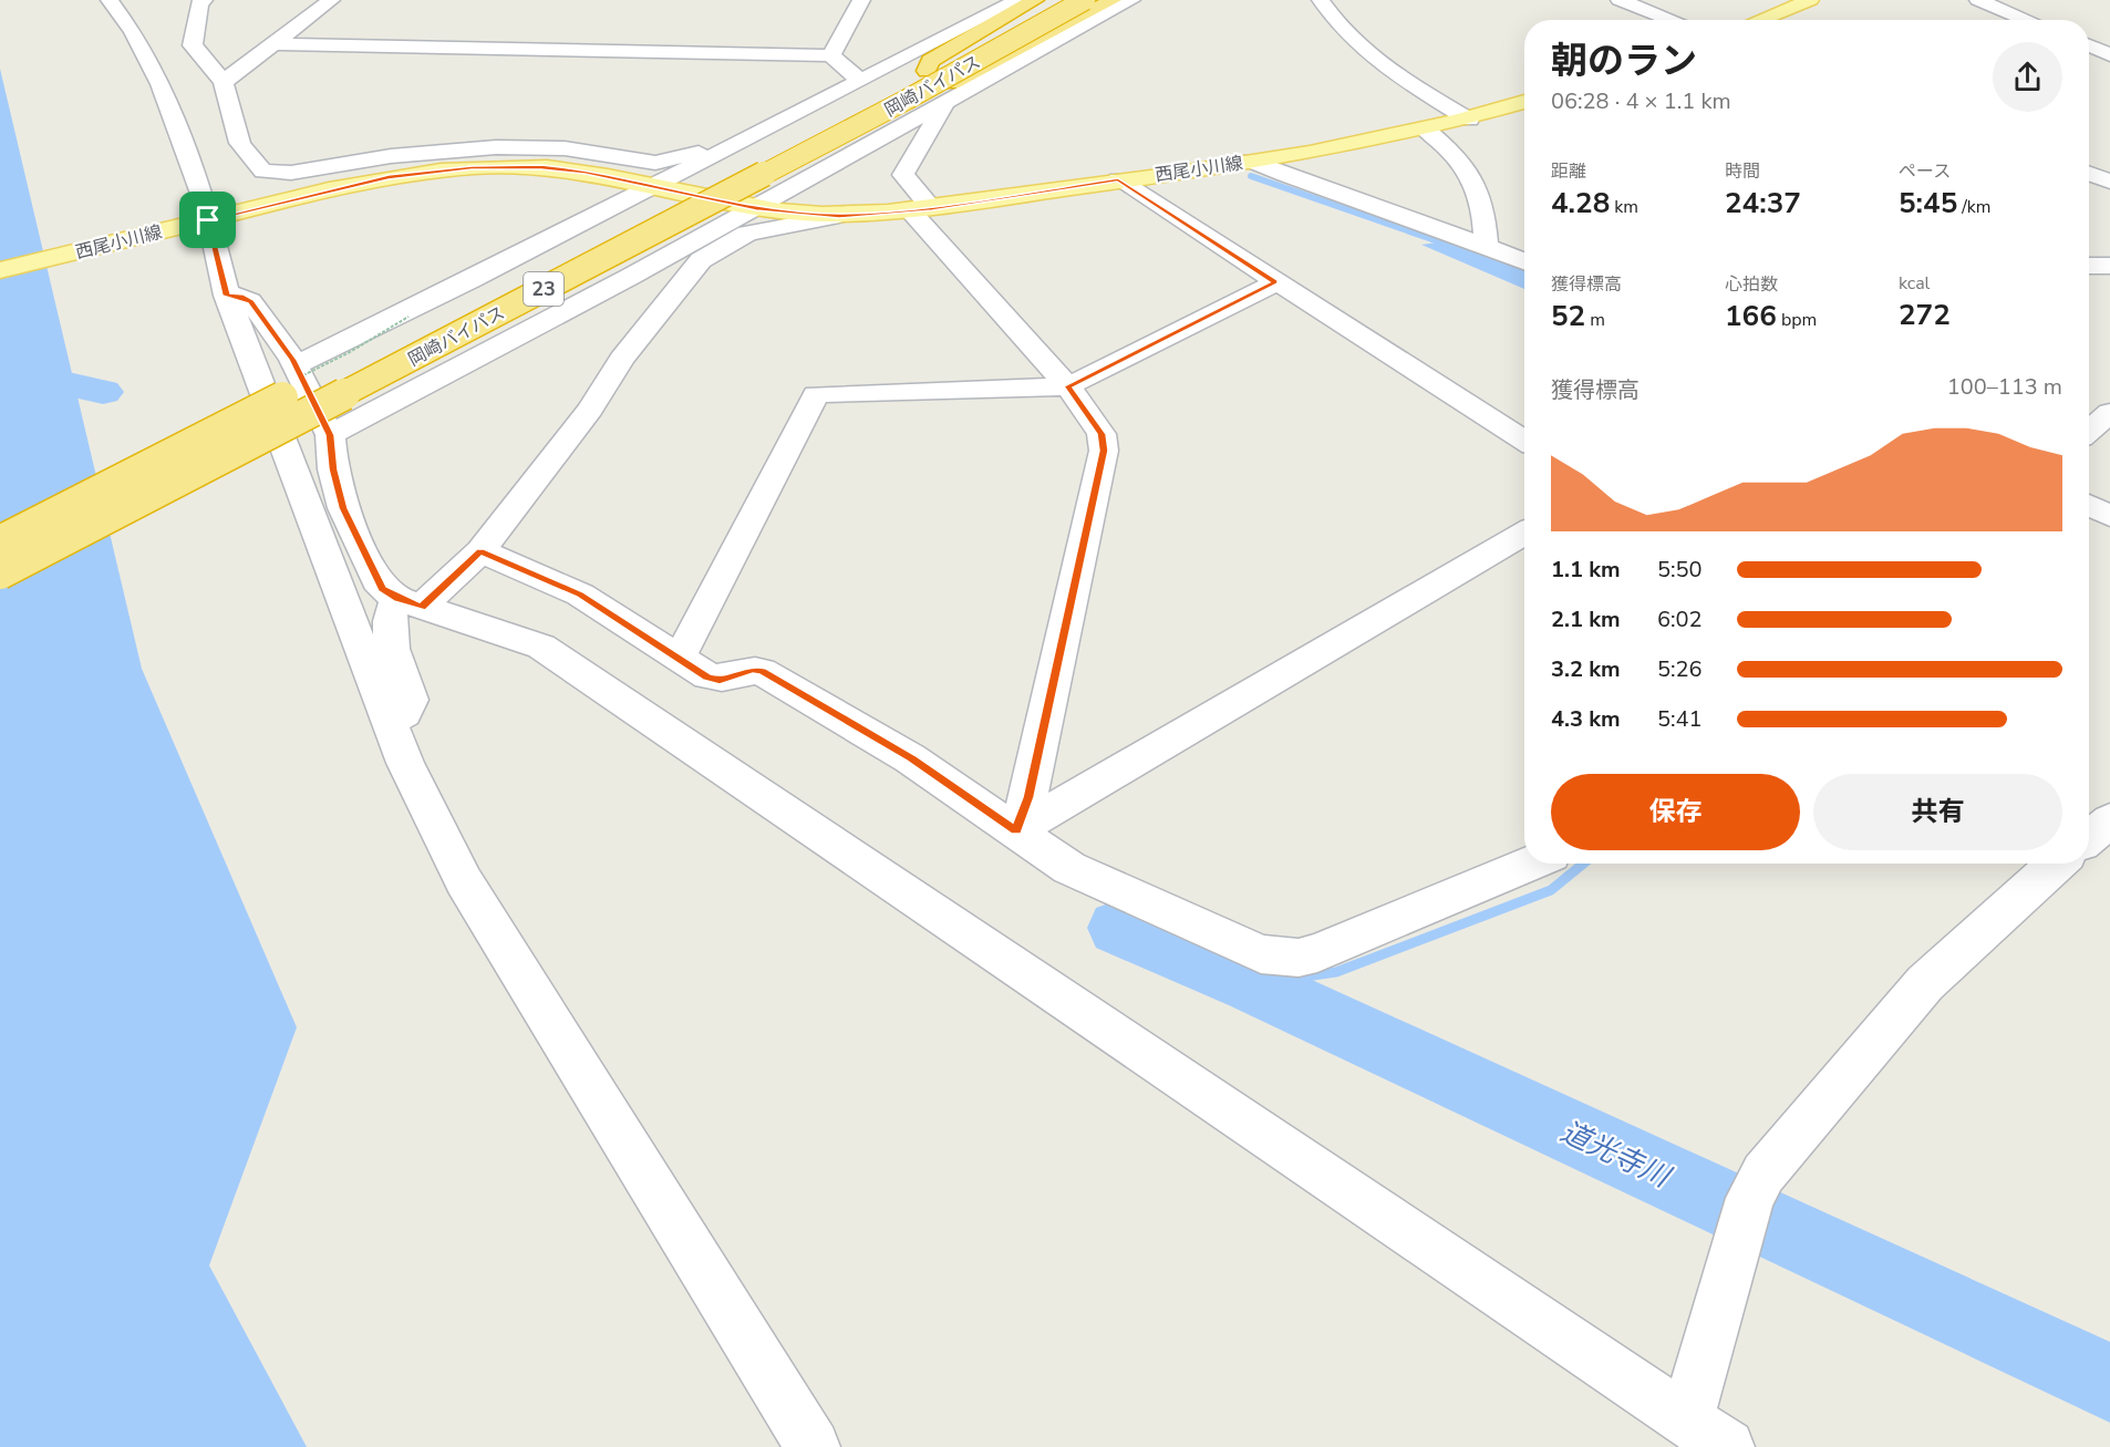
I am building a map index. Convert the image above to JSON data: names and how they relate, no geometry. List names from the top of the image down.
{
  "streets": {
    "highway": ["岡崎バイパス", "23"],
    "main road": ["西尾小川線"]
  },
  "crossings": [
    ["岡崎バイパス", "23"]
  ],
  "water": ["道光寺川"],
  "page": {
    "heading": ["朝のラン", "06:28 · 4 × 1.1 km"],
    "stats": [
      ["距離", "4.28 km"],
      ["時間", "24:37"],
      ["ペース", "5:45 /km"],
      ["獲得標高", "52 m"],
      ["心拍数", "166 bpm"],
      ["kcal", "272"]
    ],
    "chart": ["獲得標高", "100–113 m"],
    "list": [
      {
        "name": "1.1 km",
        "note": "5:50"
      },
      {
        "name": "2.1 km",
        "note": "6:02"
      },
      {
        "name": "3.2 km",
        "note": "5:26"
      },
      {
        "name": "4.3 km",
        "note": "5:41"
      }
    ],
    "buttons": ["保存", "共有"]
  }
}
